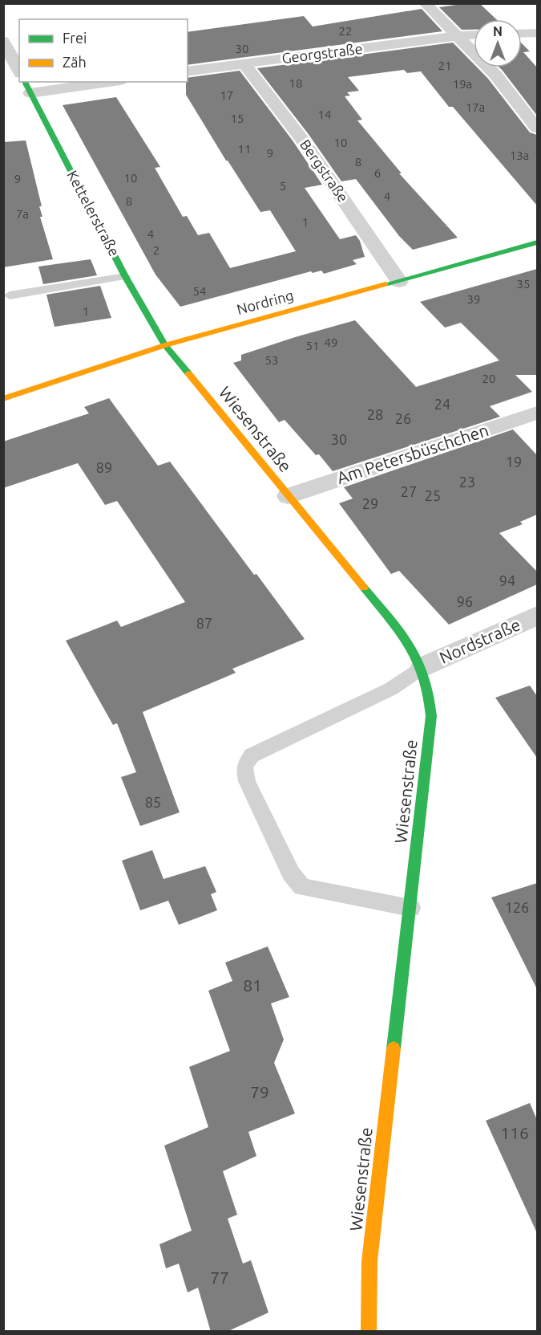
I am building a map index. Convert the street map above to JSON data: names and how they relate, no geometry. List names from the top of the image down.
{
  "streets": {
    "street": [
      "Georgstraße",
      "Bergstraße",
      "Kettelerstraße",
      "Nordring",
      "Wiesenstraße",
      "Am Petersbüschchen",
      "Nordstraße"
    ]
  },
  "crossings": [
    ["Georgstraße", "Bergstraße"],
    ["Bergstraße", "Nordring"],
    ["Kettelerstraße", "Nordring"],
    ["Kettelerstraße", "Wiesenstraße"],
    ["Nordring", "Wiesenstraße"],
    ["Wiesenstraße", "Am Petersbüschchen"],
    ["Wiesenstraße", "Nordstraße"]
  ],
  "house_numbers": [
    "22",
    "30",
    "21",
    "18",
    "19a",
    "17",
    "17a",
    "14",
    "15",
    "10",
    "11",
    "9",
    "13a",
    "8",
    "6",
    "10",
    "9",
    "5",
    "4",
    "8",
    "7a",
    "1",
    "4",
    "2",
    "35",
    "54",
    "39",
    "1",
    "49",
    "51",
    "53",
    "20",
    "24",
    "28",
    "26",
    "30",
    "19",
    "89",
    "23",
    "27",
    "25",
    "29",
    "94",
    "96",
    "87",
    "85",
    "126",
    "81",
    "79",
    "116",
    "77"
  ],
  "legend": ["Frei", "Zäh"],
  "north": "top"
}
